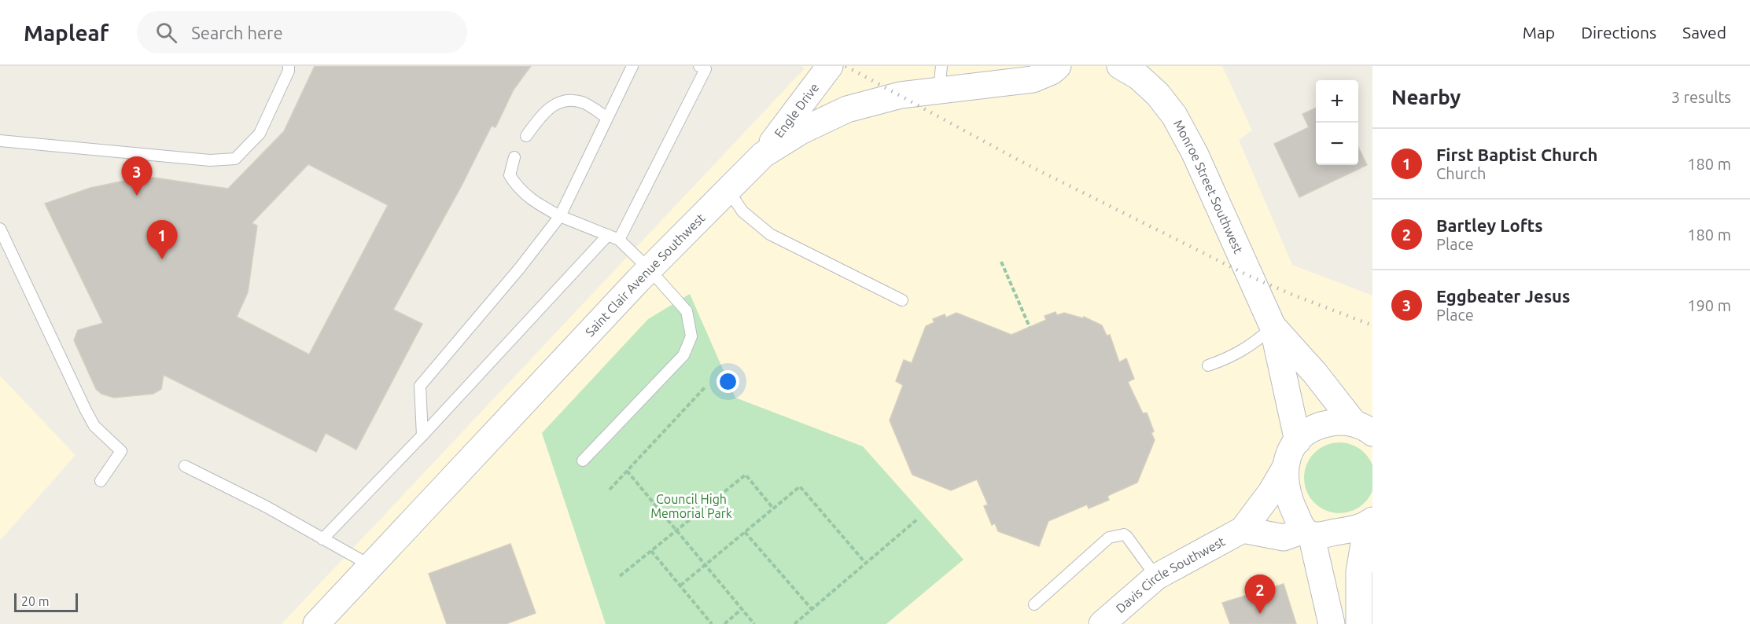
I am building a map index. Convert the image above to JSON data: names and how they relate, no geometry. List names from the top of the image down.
{
  "streets": {
    "street": [
      "Engle Drive",
      "Monroe Street Southwest",
      "Saint Clair Avenue Southwest",
      "Davis Circle Southwest"
    ]
  },
  "crossings": [
    ["Engle Drive", "Saint Clair Avenue Southwest"]
  ],
  "parks": ["Council High Memorial Park"],
  "scale_bar": "20 m",
  "page": {
    "header": "Mapleaf",
    "search": "Search here",
    "nav": ["Map", "Directions", "Saved"],
    "heading": ["Nearby", "3 results"],
    "map_buttons": ["+", "−"],
    "list": [
      {
        "mark": "1",
        "name": "First Baptist Church",
        "note": "Church",
        "value": "180 m"
      },
      {
        "mark": "2",
        "name": "Bartley Lofts",
        "note": "Place",
        "value": "180 m"
      },
      {
        "mark": "3",
        "name": "Eggbeater Jesus",
        "note": "Place",
        "value": "190 m"
      }
    ],
    "pins": ["3", "1", "2"],
    "scale": "20 m"
  }
}
